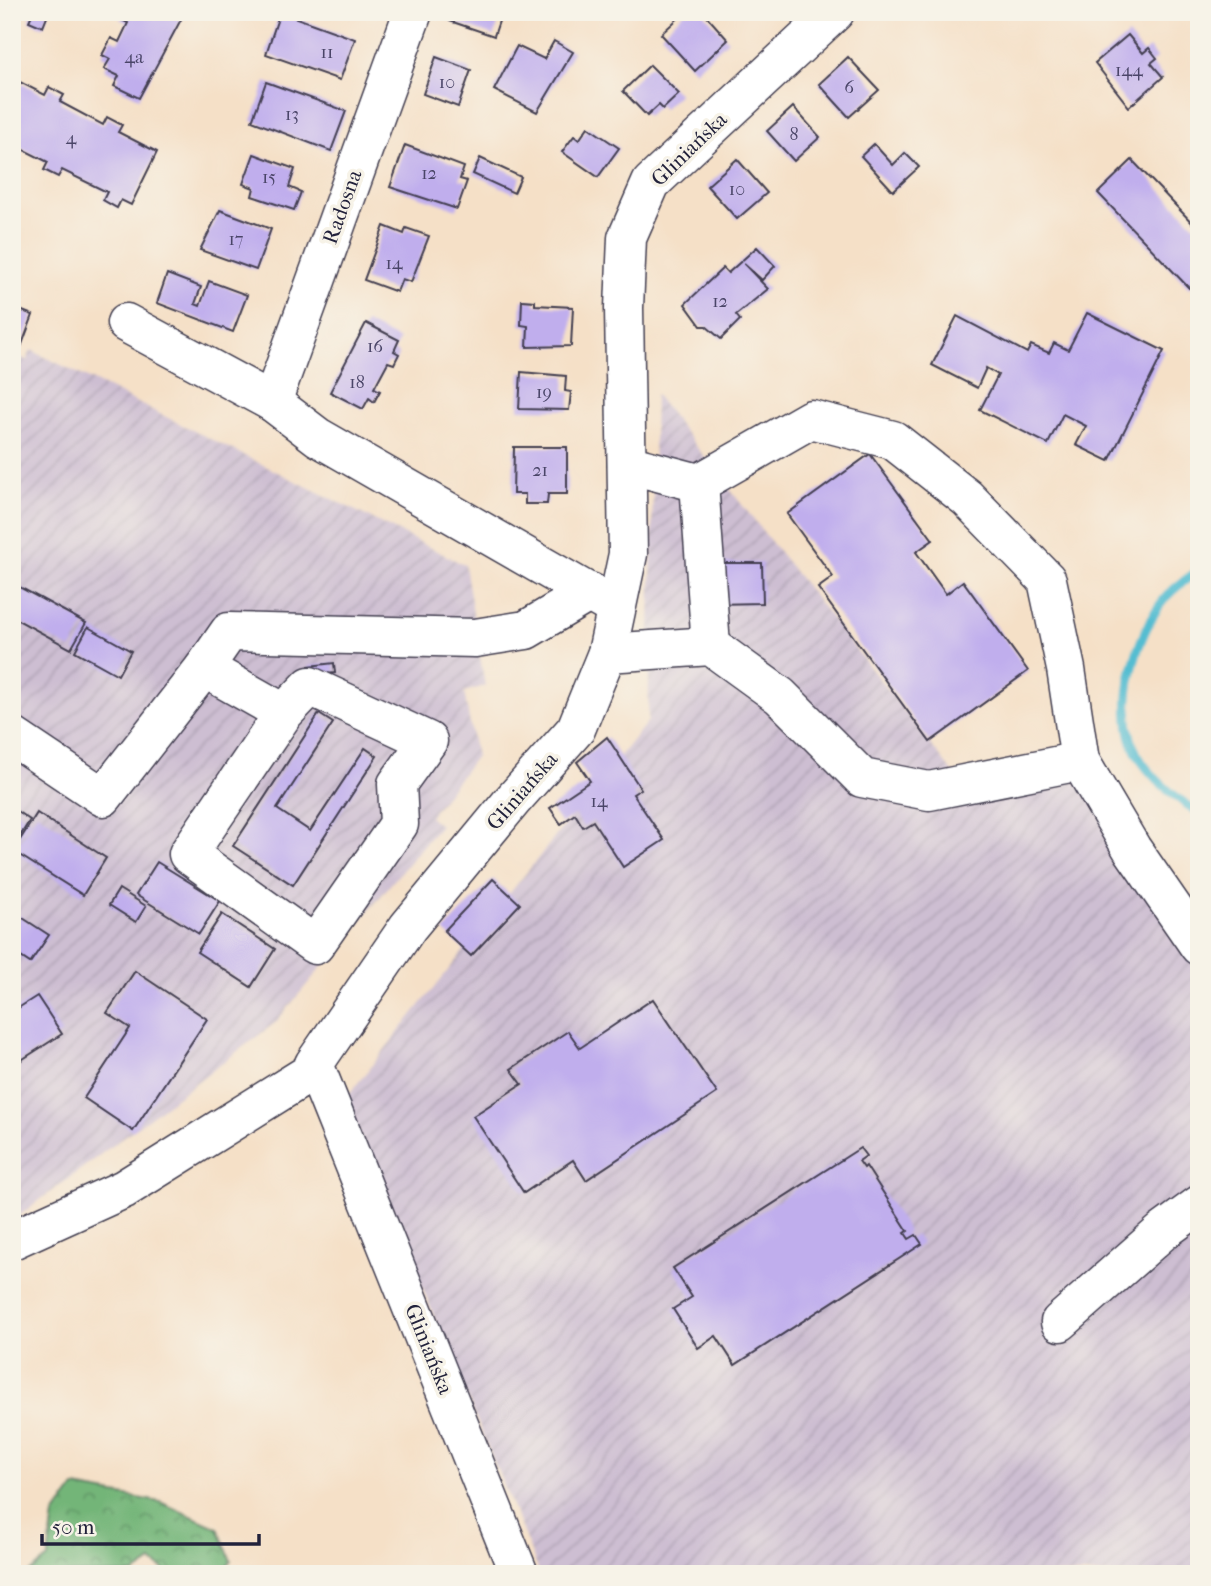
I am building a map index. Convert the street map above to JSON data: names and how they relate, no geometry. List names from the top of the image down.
{
  "streets": {
    "street": ["Gliniańska", "Radosna"]
  },
  "house_numbers": [
    "11",
    "4a",
    "144",
    "10",
    "6",
    "13",
    "8",
    "4",
    "12",
    "15",
    "10",
    "17",
    "14",
    "12",
    "16",
    "18",
    "19",
    "21",
    "14"
  ],
  "scale_bar": "50 m"
}
